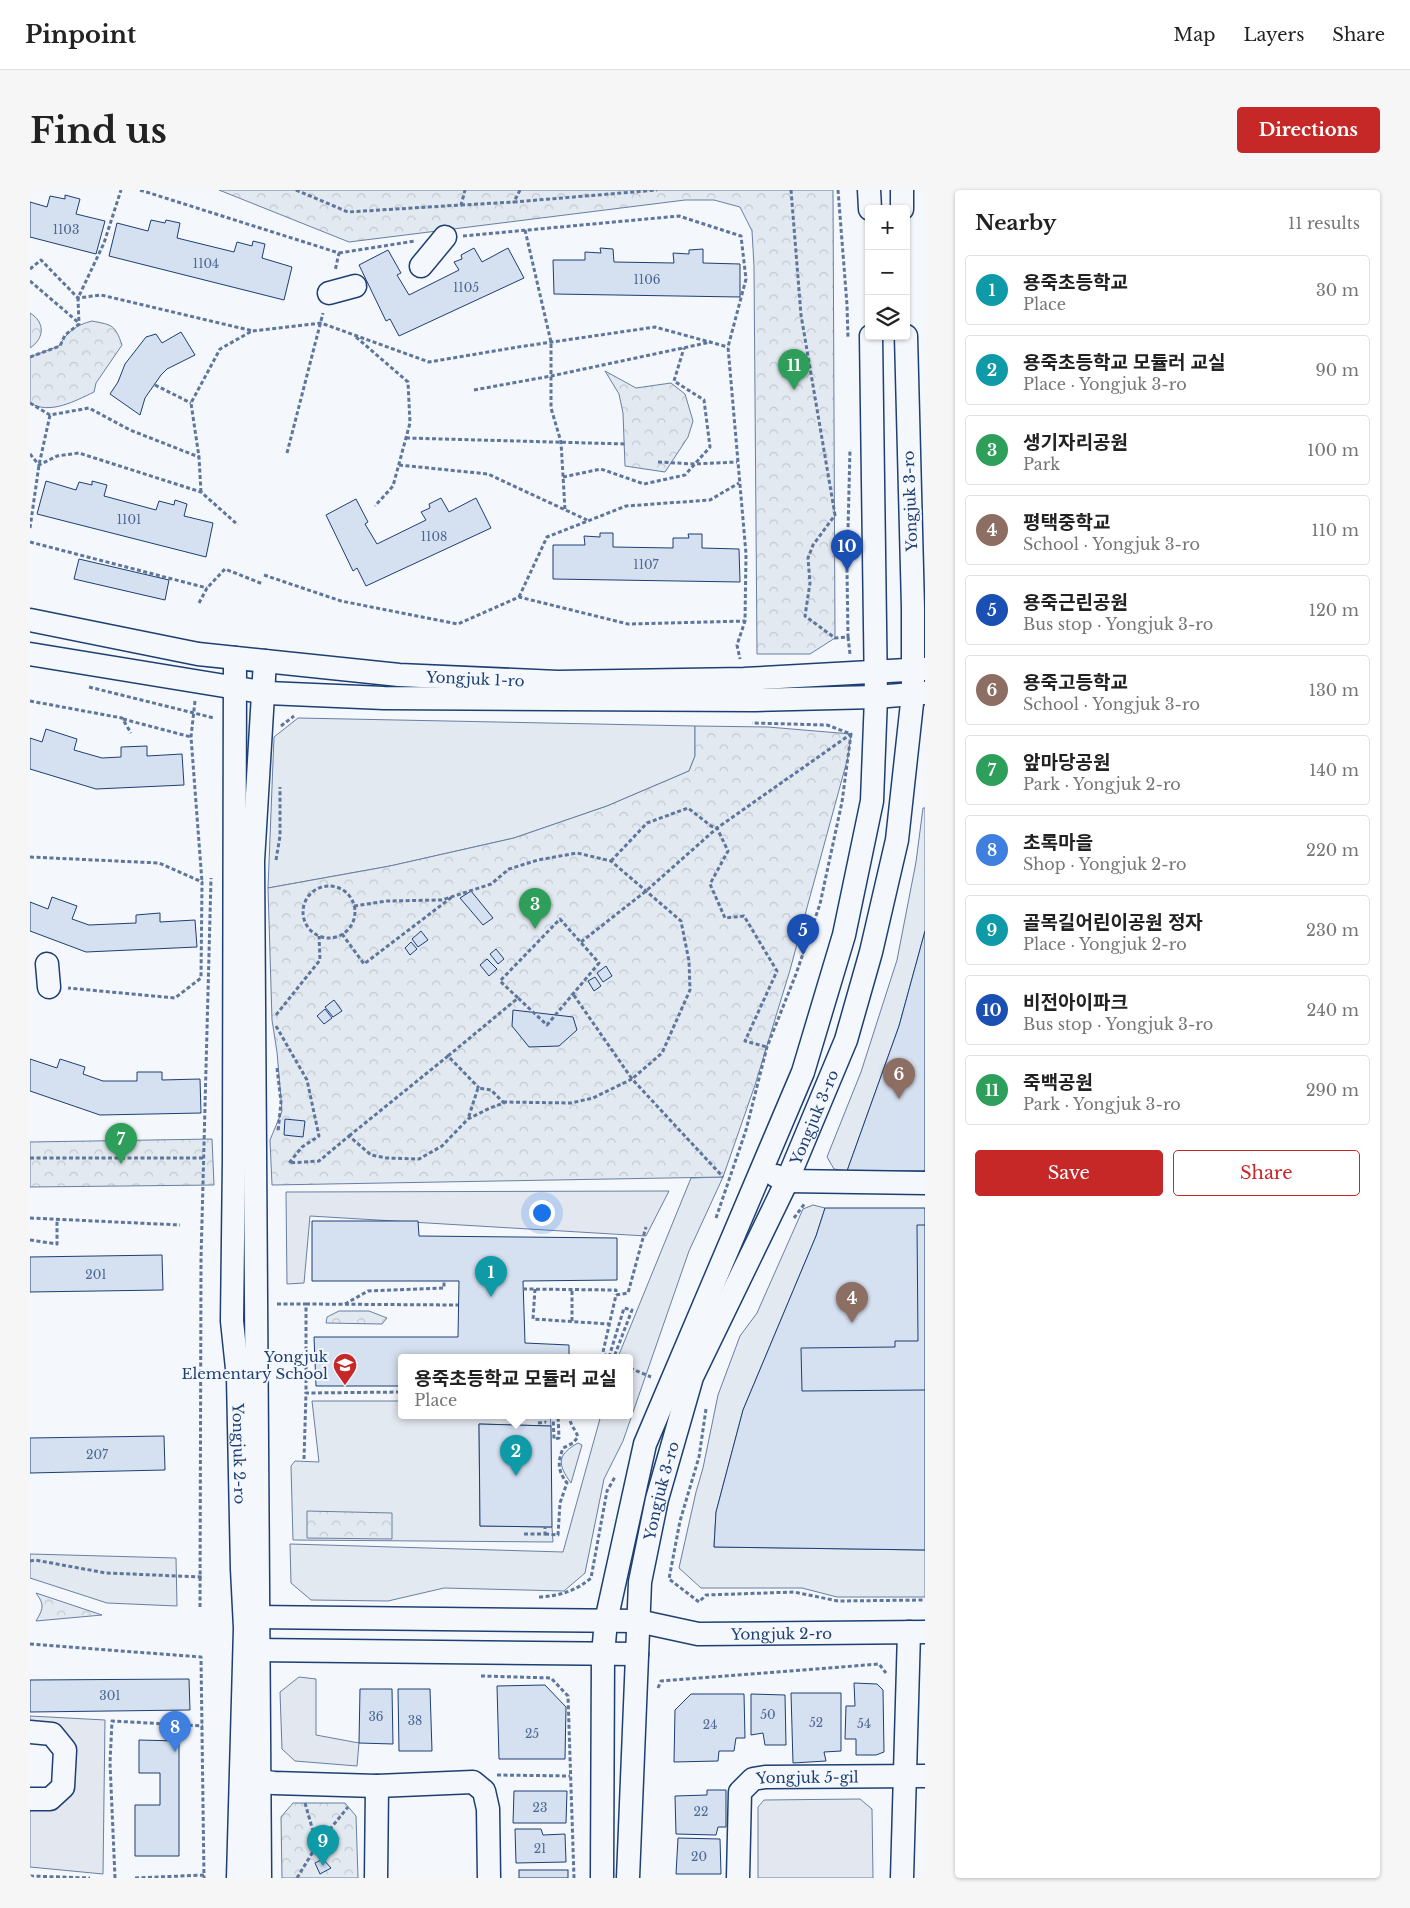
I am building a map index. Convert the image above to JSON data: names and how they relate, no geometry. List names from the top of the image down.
{
  "streets": {
    "street": [
      "Yongjuk 3-ro",
      "Yongjuk 1-ro",
      "Yongjuk 2-ro",
      "Yongjuk 5-gil"
    ]
  },
  "crossings": [
    ["Yongjuk 3-ro", "Yongjuk 1-ro"],
    ["Yongjuk 3-ro", "Yongjuk 2-ro"],
    ["Yongjuk 1-ro", "Yongjuk 2-ro"]
  ],
  "places": {
    "school or university": ["Yongjuk Elementary School"]
  },
  "house_numbers": [
    "1103",
    "1104",
    "1106",
    "1105",
    "1101",
    "1108",
    "1107",
    "201",
    "207",
    "301",
    "50",
    "36",
    "38",
    "52",
    "54",
    "24",
    "25",
    "23",
    "22",
    "21",
    "20"
  ],
  "page": {
    "header": "Pinpoint",
    "nav": ["Map", "Layers", "Share"],
    "buttons": [
      "Directions",
      ["Save", "Share"]
    ],
    "title": "Find us",
    "heading": ["Nearby", "11 results"],
    "map_buttons": ["+", "−"],
    "list": [
      {
        "mark": "1",
        "name": "용죽초등학교",
        "note": "Place",
        "value": "30 m"
      },
      {
        "mark": "2",
        "name": "용죽초등학교 모듈러 교실",
        "note": "Place · Yongjuk 3-ro",
        "value": "90 m"
      },
      {
        "mark": "3",
        "name": "생기자리공원",
        "note": "Park",
        "value": "100 m"
      },
      {
        "mark": "4",
        "name": "평택중학교",
        "note": "School · Yongjuk 3-ro",
        "value": "110 m"
      },
      {
        "mark": "5",
        "name": "용죽근린공원",
        "note": "Bus stop · Yongjuk 3-ro",
        "value": "120 m"
      },
      {
        "mark": "6",
        "name": "용죽고등학교",
        "note": "School · Yongjuk 3-ro",
        "value": "130 m"
      },
      {
        "mark": "7",
        "name": "앞마당공원",
        "note": "Park · Yongjuk 2-ro",
        "value": "140 m"
      },
      {
        "mark": "8",
        "name": "초록마을",
        "note": "Shop · Yongjuk 2-ro",
        "value": "220 m"
      },
      {
        "mark": "9",
        "name": "골목길어린이공원 정자",
        "note": "Place · Yongjuk 2-ro",
        "value": "230 m"
      },
      {
        "mark": "10",
        "name": "비전아이파크",
        "note": "Bus stop · Yongjuk 3-ro",
        "value": "240 m"
      },
      {
        "mark": "11",
        "name": "죽백공원",
        "note": "Park · Yongjuk 3-ro",
        "value": "290 m"
      }
    ],
    "pins": [
      "11",
      "10",
      "3",
      "5",
      "6",
      "7",
      "1",
      "4",
      "2",
      "8",
      "9"
    ],
    "popup": ["용죽초등학교 모듈러 교실", "Place"]
  }
}
